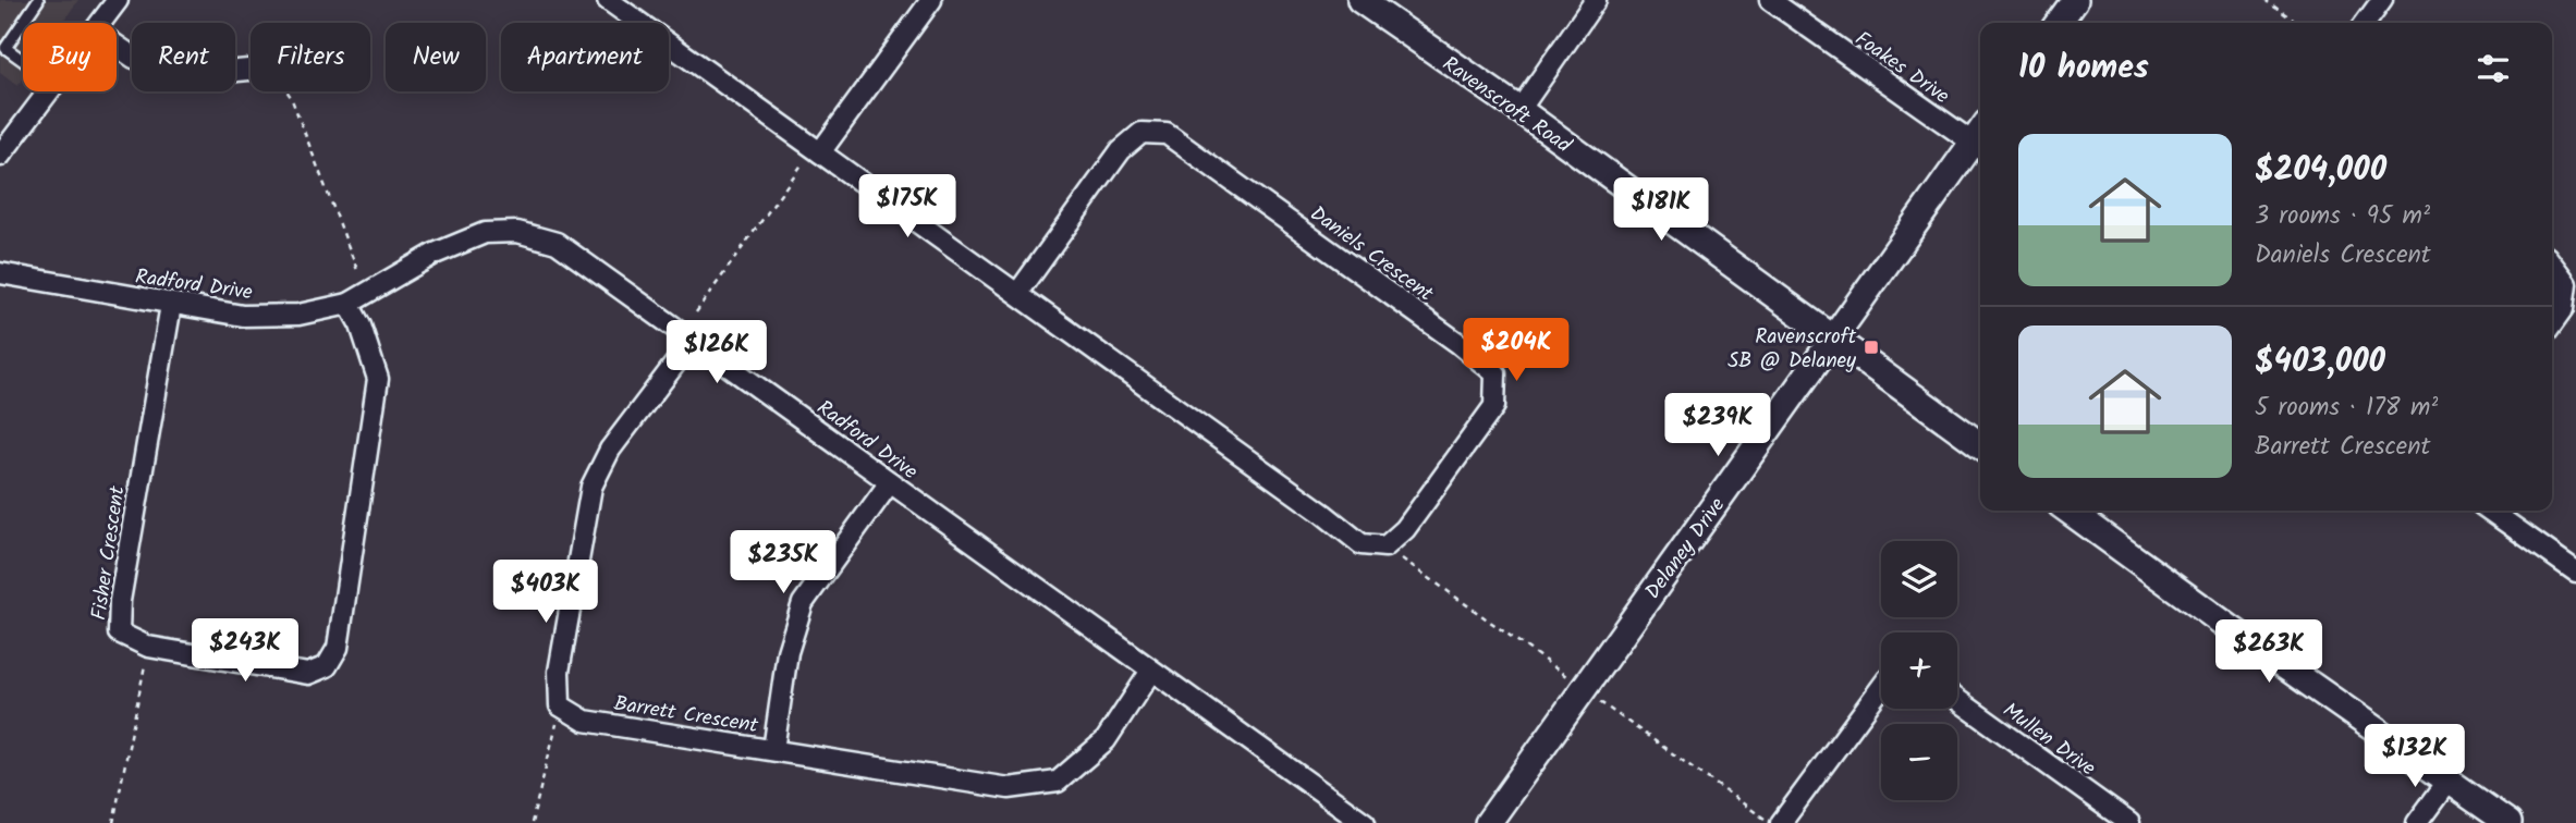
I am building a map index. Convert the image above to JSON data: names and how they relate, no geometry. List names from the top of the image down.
{
  "streets": {
    "street": [
      "Foakes Drive",
      "Ravenscroft Road",
      "Daniels Crescent",
      "Radford Drive",
      "Delaney Drive",
      "Fisher Crescent",
      "Barrett Crescent",
      "Mullen Drive"
    ]
  },
  "crossings": [
    ["Ravenscroft Road", "Delaney Drive"],
    ["Radford Drive", "Fisher Crescent"],
    ["Radford Drive", "Barrett Crescent"]
  ],
  "places": {
    "transit": ["Ravenscroft SB @ Delaney"]
  },
  "page": {
    "chip": [
      "Buy",
      "Rent",
      "Filters",
      "New",
      "Apartment"
    ],
    "heading": "10 homes",
    "list": [
      {
        "name": "$204,000",
        "note": "3 rooms · 95 m² · Daniels Crescent"
      },
      {
        "name": "$403,000",
        "note": "5 rooms · 178 m² · Barrett Crescent"
      }
    ],
    "price": [
      "$175K",
      "$181K",
      "$204K",
      "$126K",
      "$239K",
      "$235K",
      "$403K",
      "$243K",
      "$263K",
      "$132K"
    ],
    "map_buttons": ["+", "−"]
  }
}
